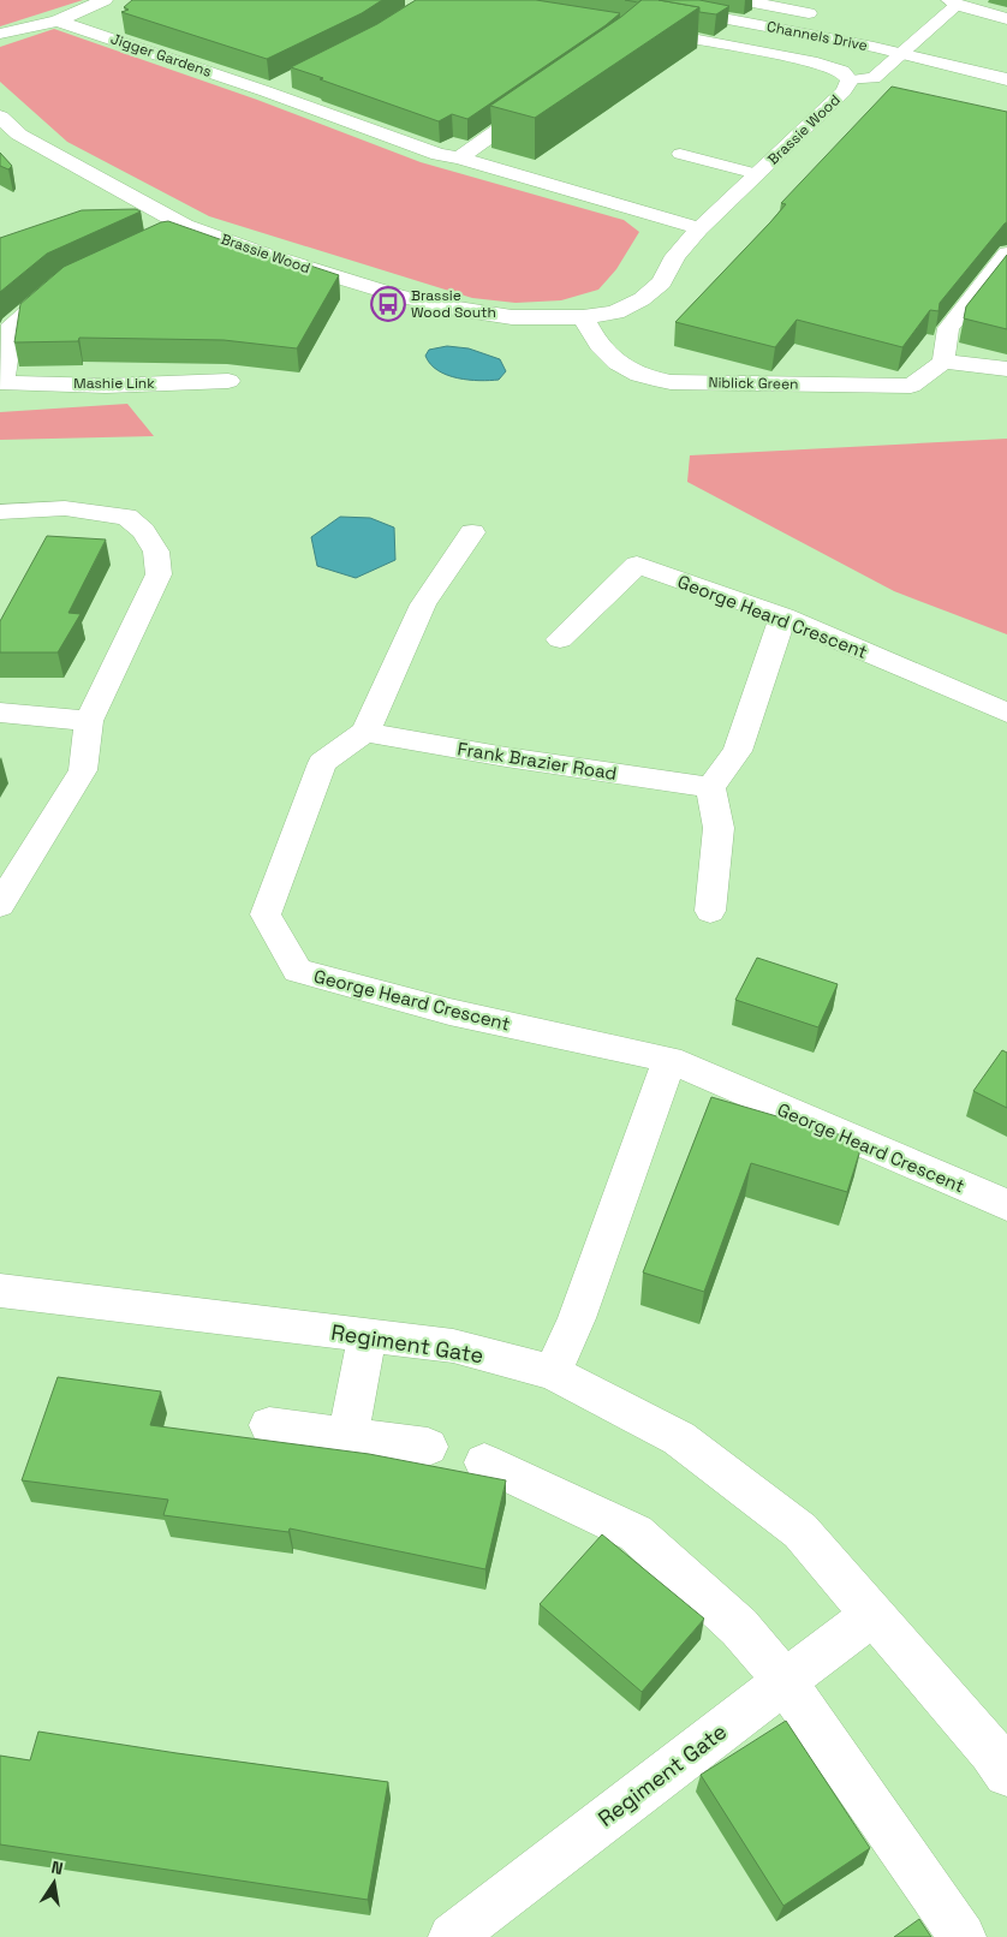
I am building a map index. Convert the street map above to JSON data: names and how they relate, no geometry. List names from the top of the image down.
{
  "streets": {
    "main road": [
      "Channels Drive",
      "Jigger Gardens",
      "Brassie Wood",
      "Mashie Link",
      "Niblick Green",
      "George Heard Crescent",
      "Frank Brazier Road",
      "Regiment Gate"
    ]
  },
  "crossings": [
    ["Brassie Wood", "Niblick Green"],
    ["George Heard Crescent", "Frank Brazier Road"]
  ],
  "places": {
    "bus stop": ["Brassie Wood South"]
  },
  "north": "top"
}
